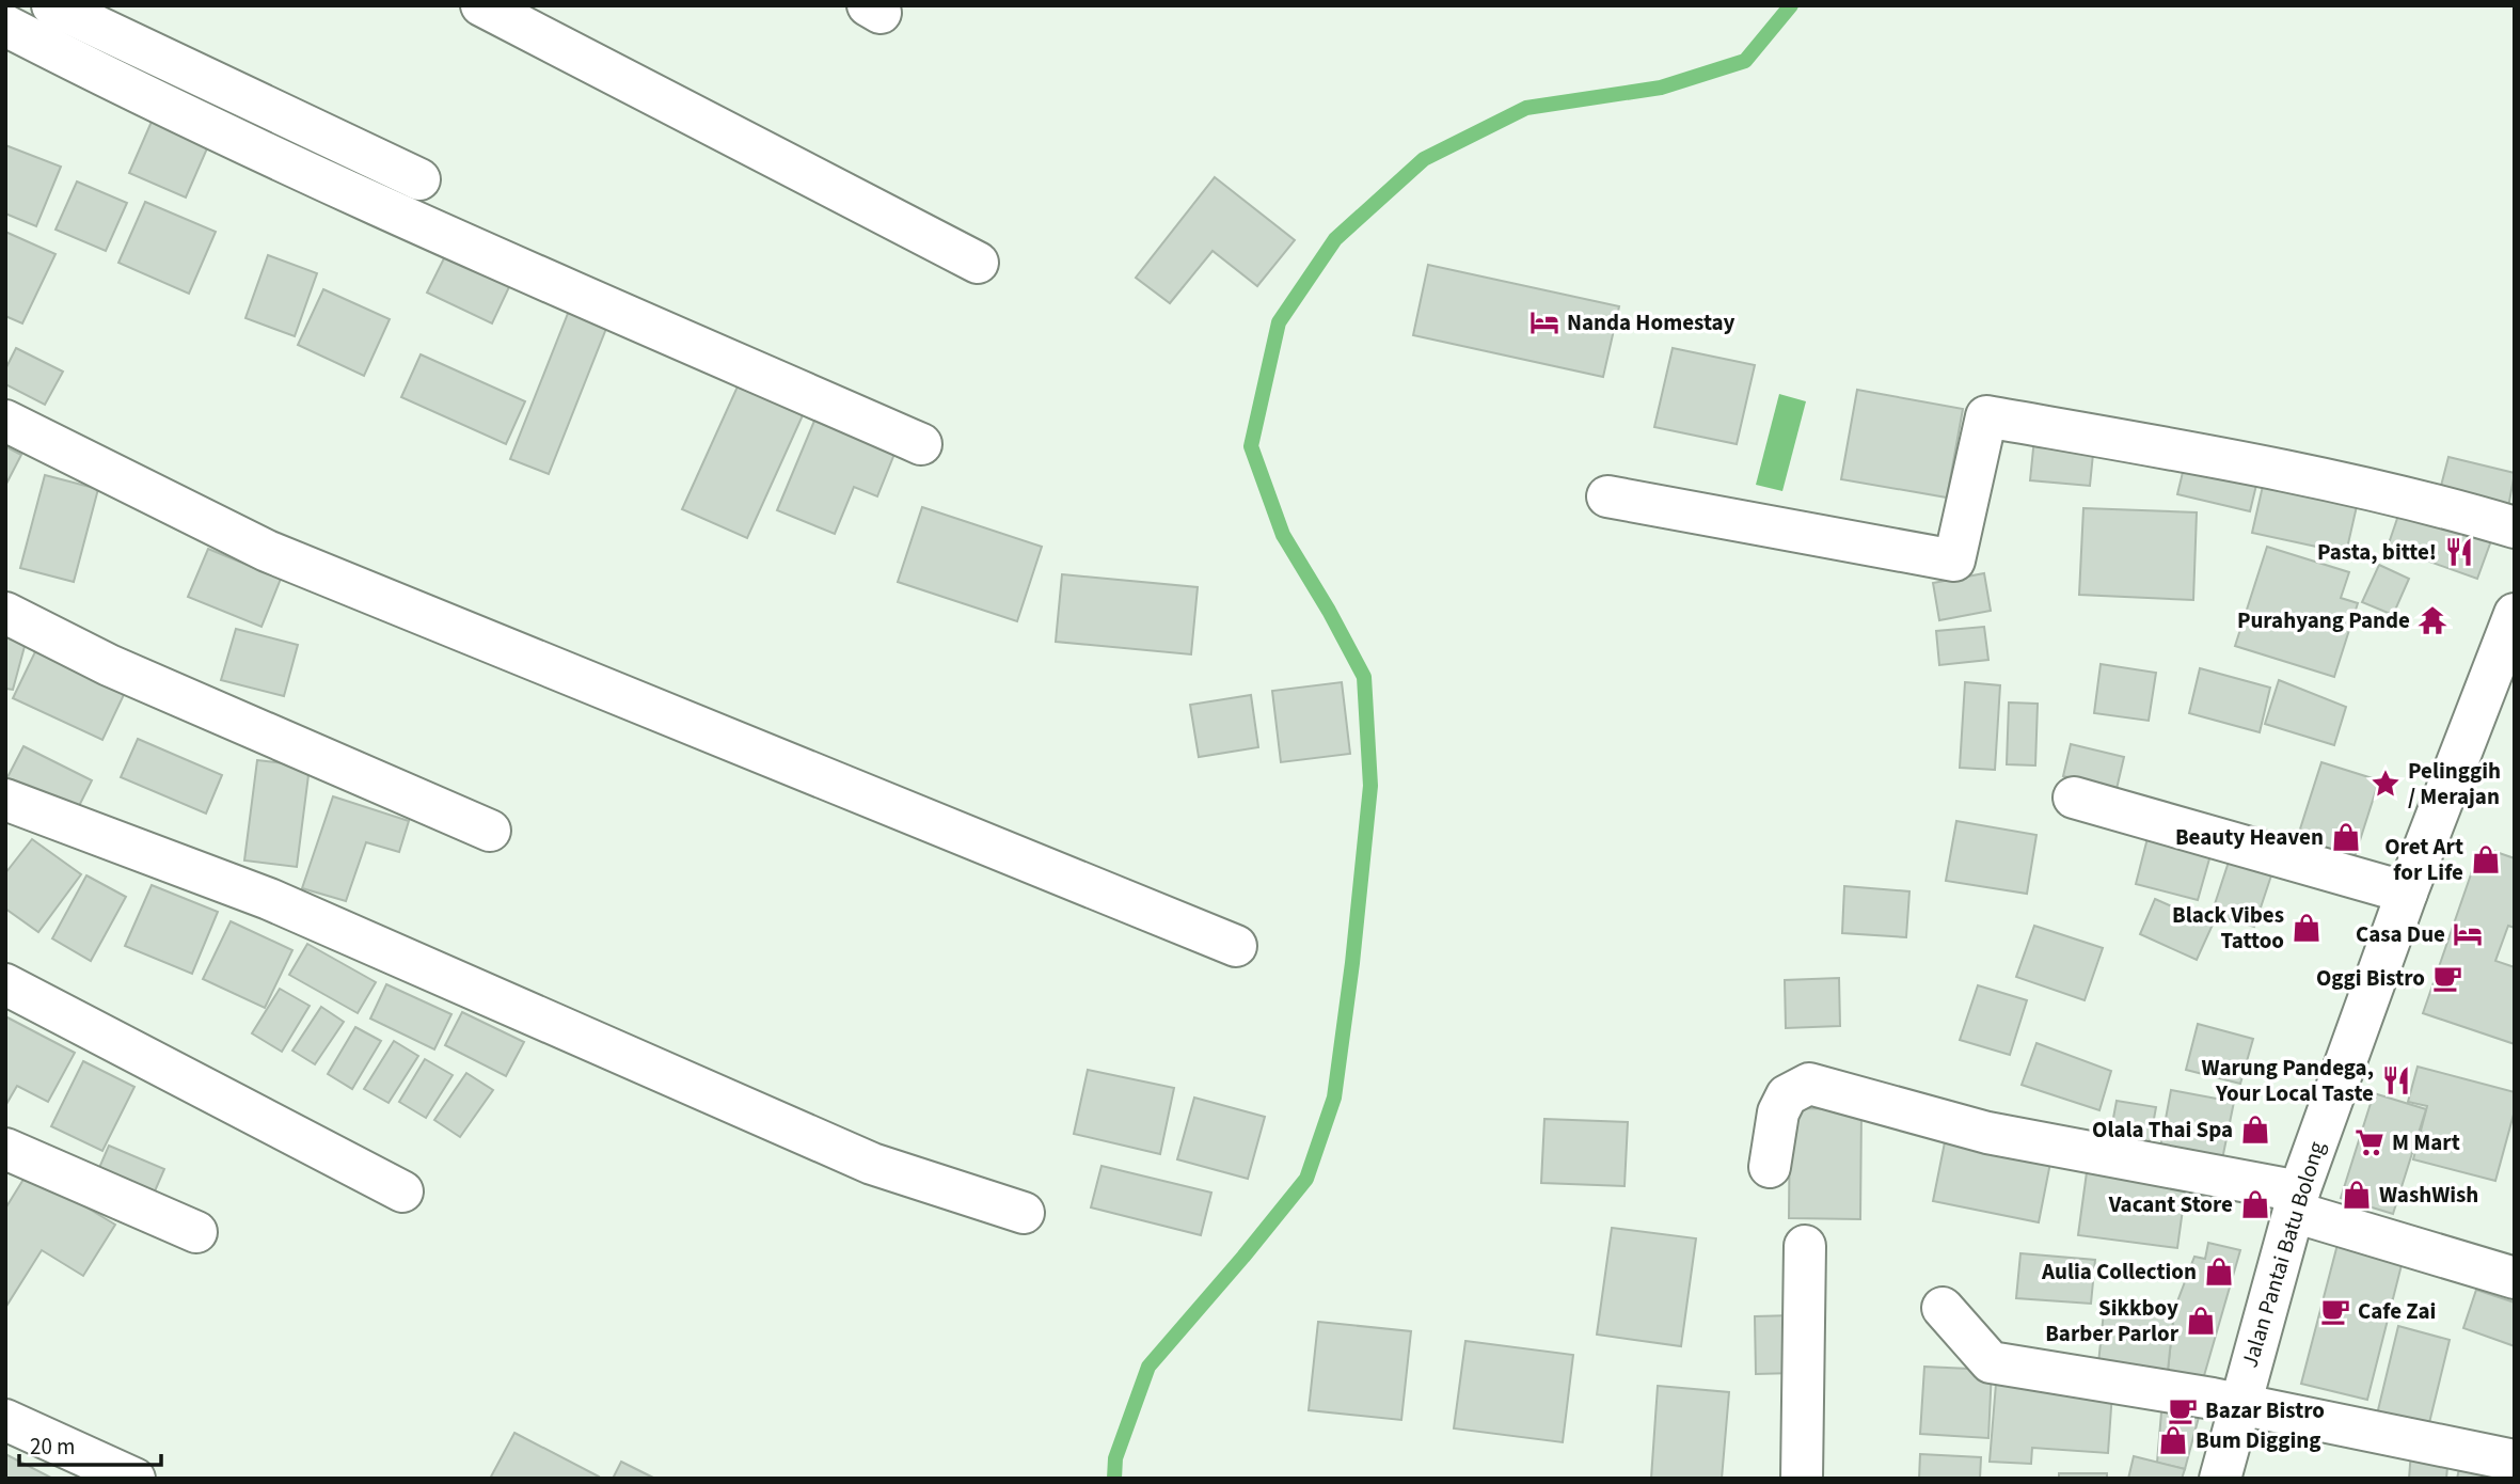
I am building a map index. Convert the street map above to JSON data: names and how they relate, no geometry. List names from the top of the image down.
{
  "streets": {
    "street": ["Jalan Pantai Batu Bolong"]
  },
  "places": {
    "hotel": ["Nanda Homestay", "Casa Due"],
    "restaurant": ["Pasta, bitte!", "Warung Pandega, Your Local Taste"],
    "temple": ["Purahyang Pande"],
    "place": ["Pelinggih / Merajan"],
    "shop": [
      "Beauty Heaven",
      "Oret Art for Life",
      "Black Vibes Tattoo",
      "Olala Thai Spa",
      "WashWish",
      "Vacant Store",
      "Aulia Collection",
      "Sikkboy Barber Parlor",
      "Bum Digging"
    ],
    "cafe": ["Oggi Bistro", "Cafe Zai", "Bazar Bistro"],
    "supermarket": ["M Mart"]
  },
  "scale_bar": "20 m"
}
